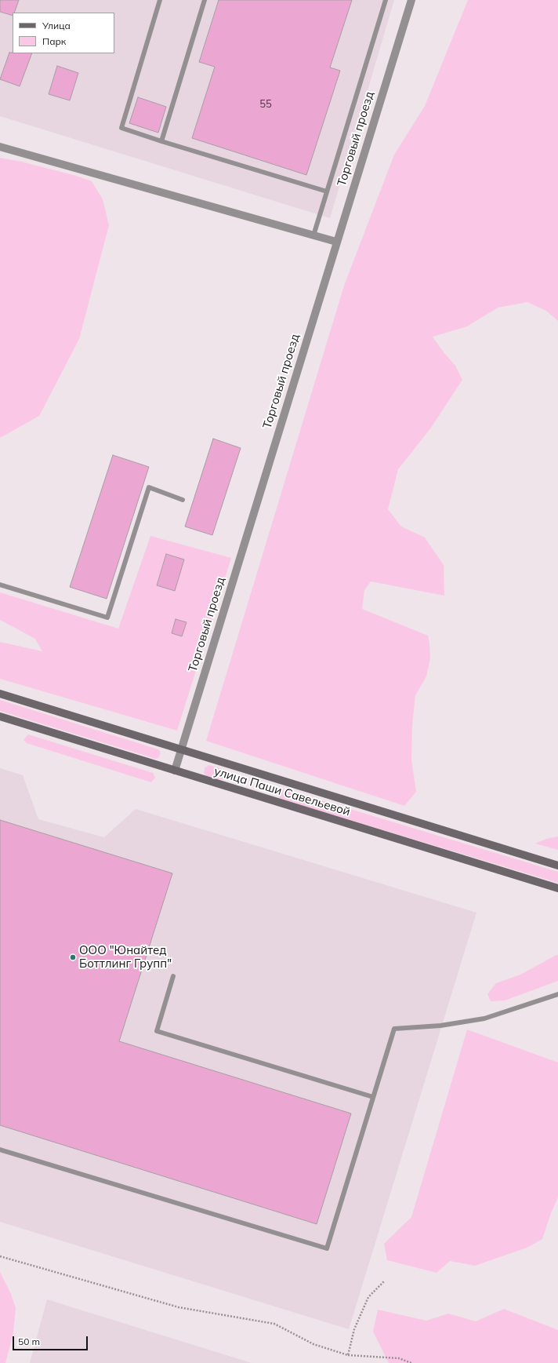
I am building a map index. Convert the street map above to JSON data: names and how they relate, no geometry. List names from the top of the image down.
{
  "streets": {
    "street": ["Торговый проезд", "улица Паши Савельевой"]
  },
  "crossings": [
    ["Торговый проезд", "улица Паши Савельевой"]
  ],
  "places": ["ООО \"Юнайтед Боттлинг Групп\""],
  "house_numbers": ["55"],
  "legend": ["Улица", "Парк"],
  "scale_bar": "50 m"
}
